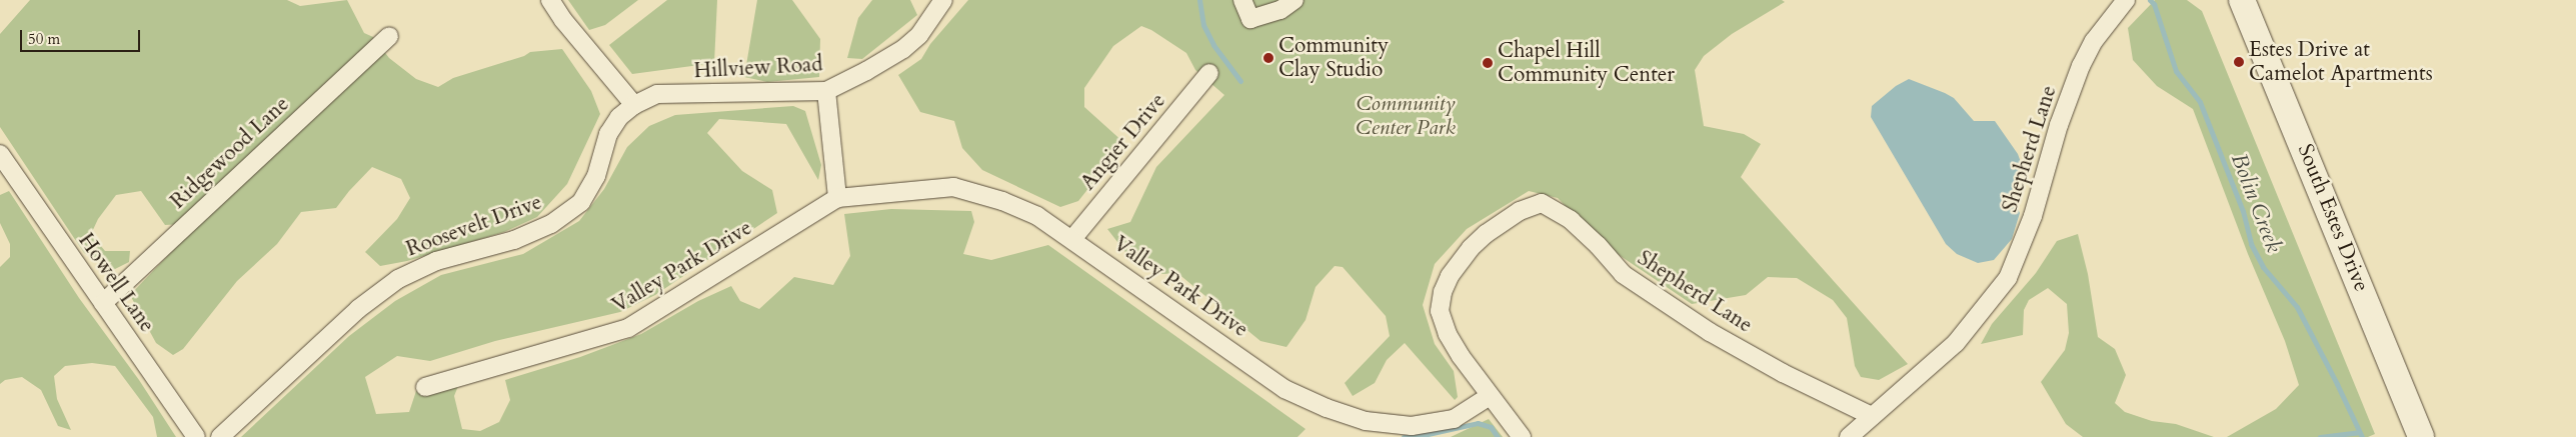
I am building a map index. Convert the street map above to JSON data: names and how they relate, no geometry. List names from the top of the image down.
{
  "streets": {
    "main road": ["South Estes Drive"],
    "street": [
      "Hillview Road",
      "Angier Drive",
      "Shepherd Lane",
      "Ridgewood Lane",
      "Roosevelt Drive",
      "Valley Park Drive",
      "Howell Lane"
    ]
  },
  "crossings": [
    ["Hillview Road", "Roosevelt Drive"],
    ["Angier Drive", "Valley Park Drive"],
    ["Shepherd Lane", "Valley Park Drive"],
    ["Ridgewood Lane", "Howell Lane"]
  ],
  "water": ["Bolin Creek"],
  "parks": ["Community Center Park"],
  "places": ["Community Clay Studio", "Estes Drive at Camelot Apartments", "Chapel Hill Community Center"],
  "scale_bar": "50 m"
}
